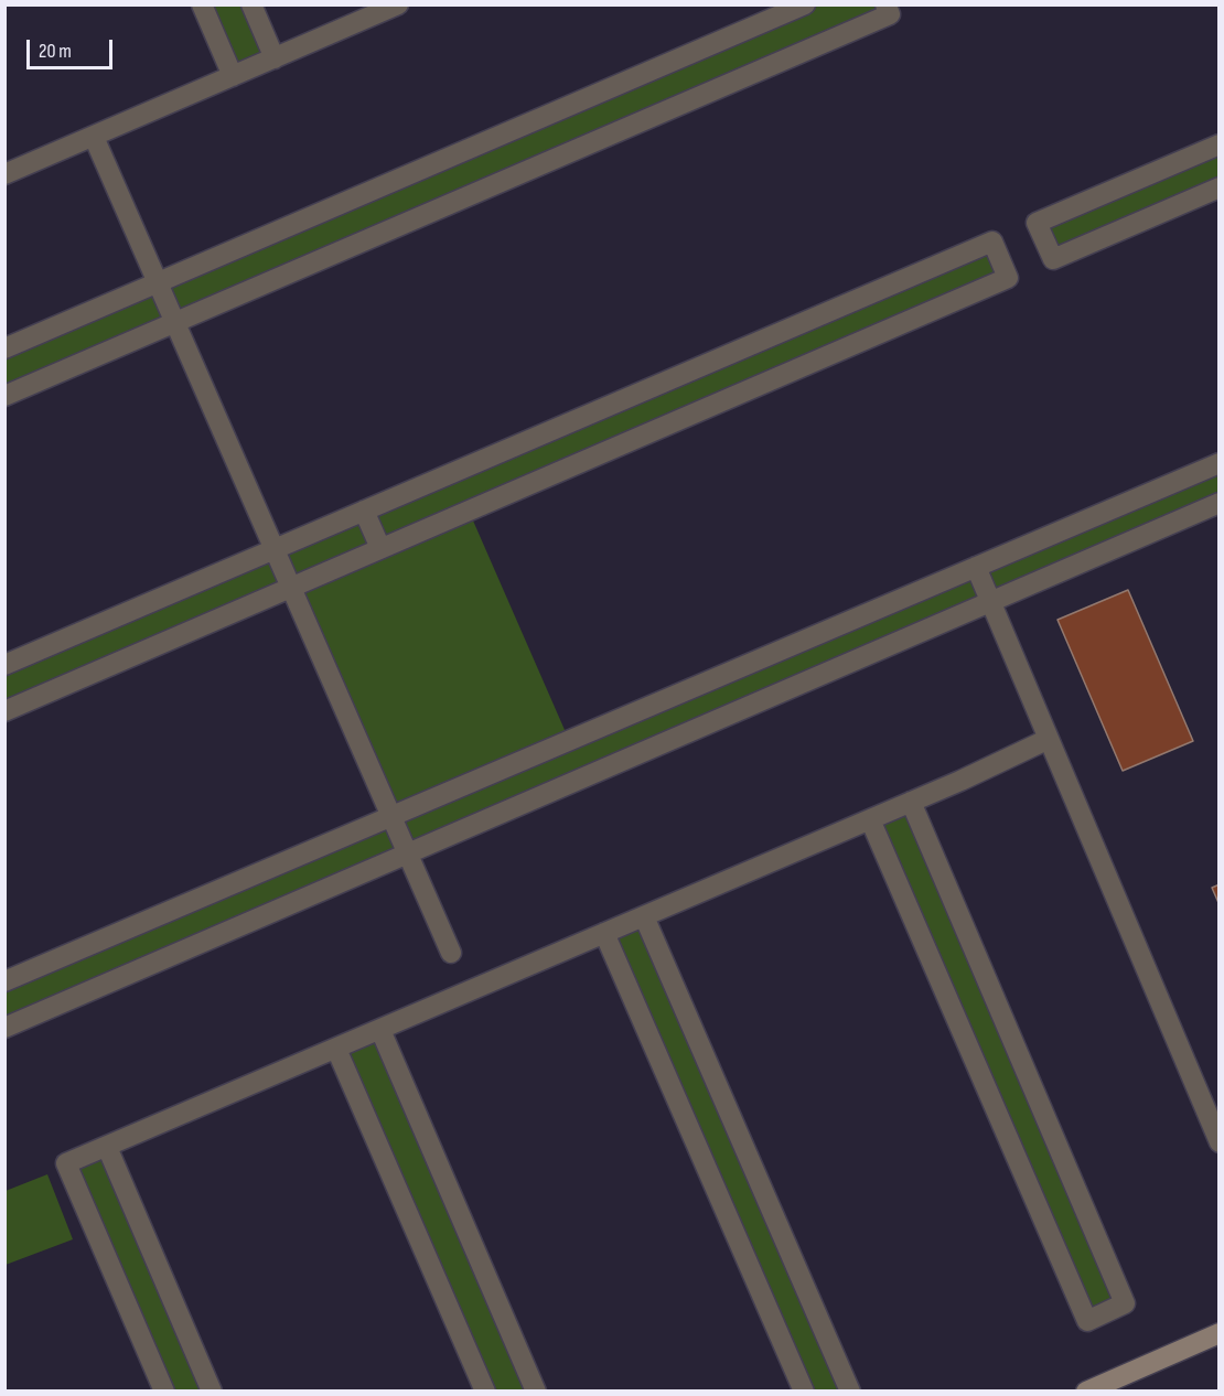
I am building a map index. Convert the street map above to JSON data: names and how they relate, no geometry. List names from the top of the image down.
{
  "scale_bar": "20 m"
}
